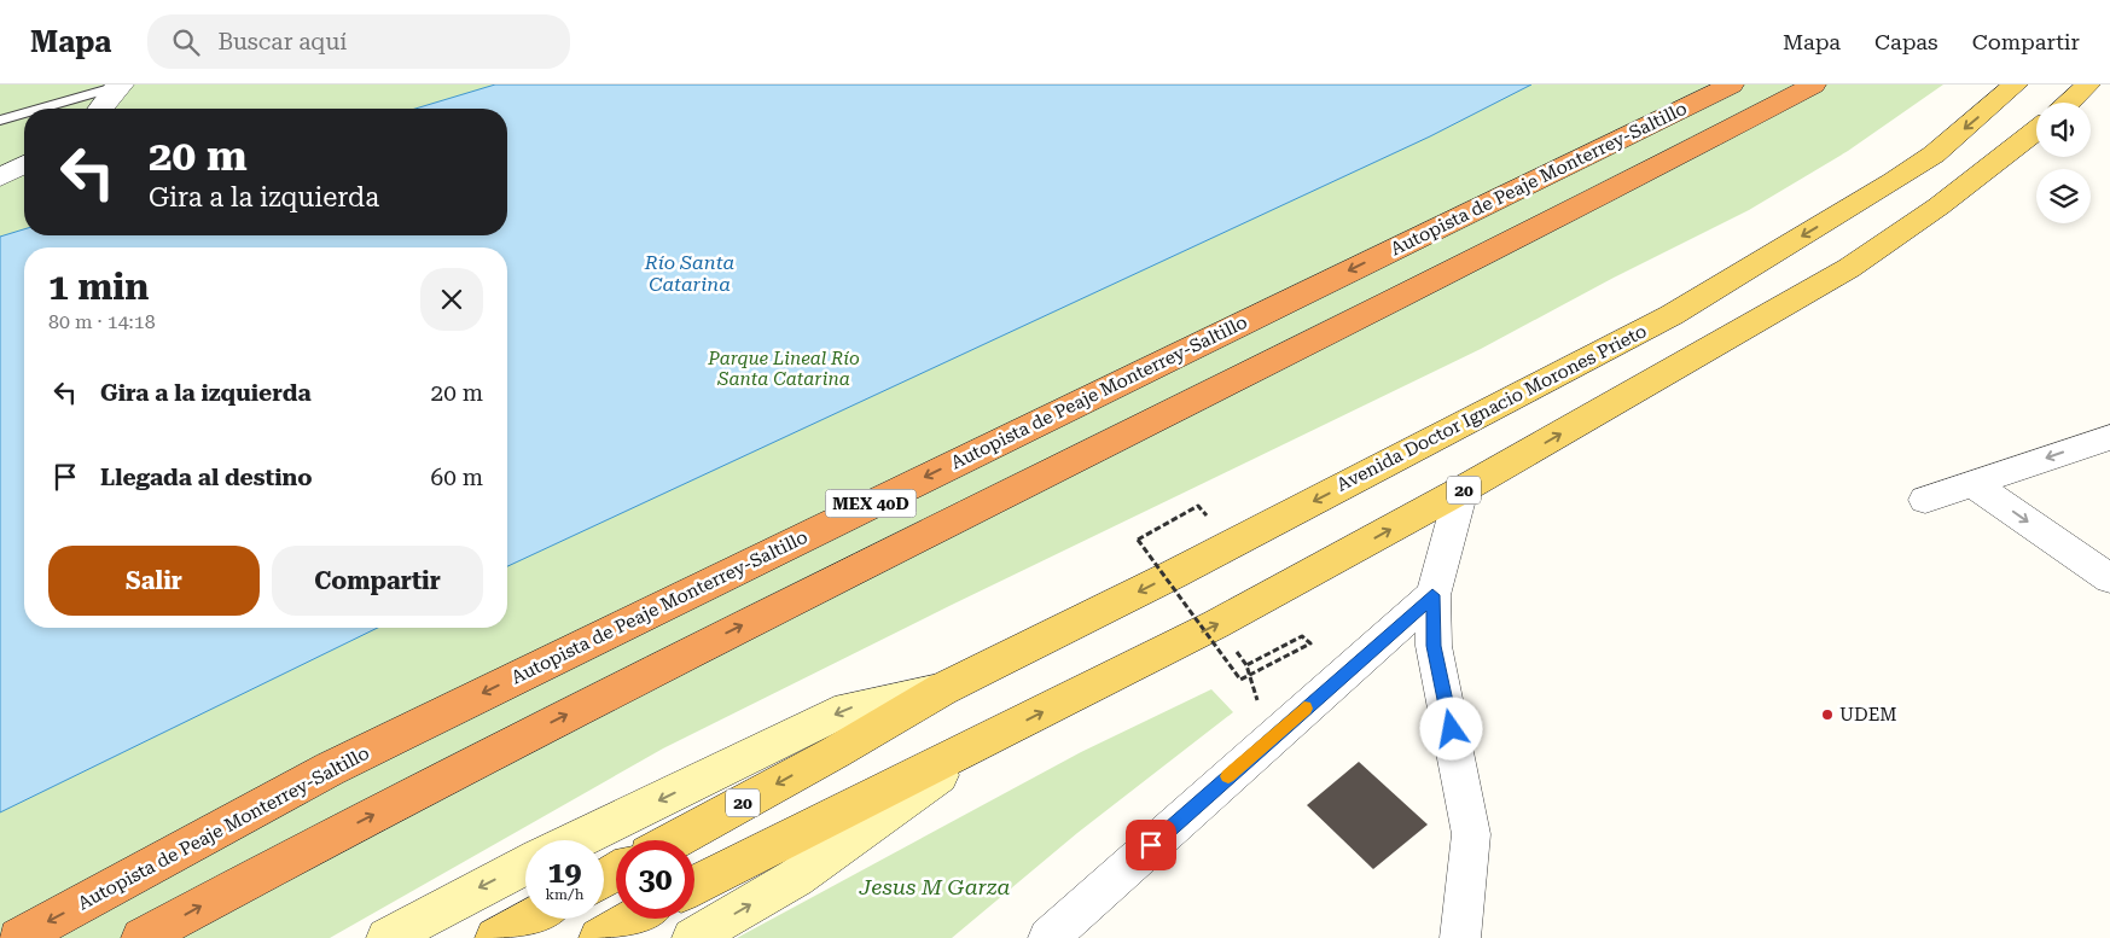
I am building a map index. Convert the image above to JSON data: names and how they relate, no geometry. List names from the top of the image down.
{
  "streets": {
    "highway": ["Autopista de Peaje Monterrey-Saltillo", "MEX 40D"],
    "main road": ["Avenida Doctor Ignacio Morones Prieto", "20"]
  },
  "water": ["Río Santa Catarina"],
  "parks": ["Parque Lineal Río Santa Catarina", "Jesus M Garza"],
  "places": ["UDEM"],
  "page": {
    "header": "Mapa",
    "search": "Buscar aquí",
    "nav": ["Mapa", "Capas", "Compartir"],
    "turn": ["20 m", "Gira a la izquierda"],
    "heading": ["1 min", "80 m · 14:18"],
    "list": [
      {
        "name": "Gira a la izquierda",
        "value": "20 m"
      },
      {
        "name": "Llegada al destino",
        "value": "60 m"
      }
    ],
    "buttons": ["Salir", "Compartir"],
    "speed": "19 km/h",
    "limit": "30"
  }
}
